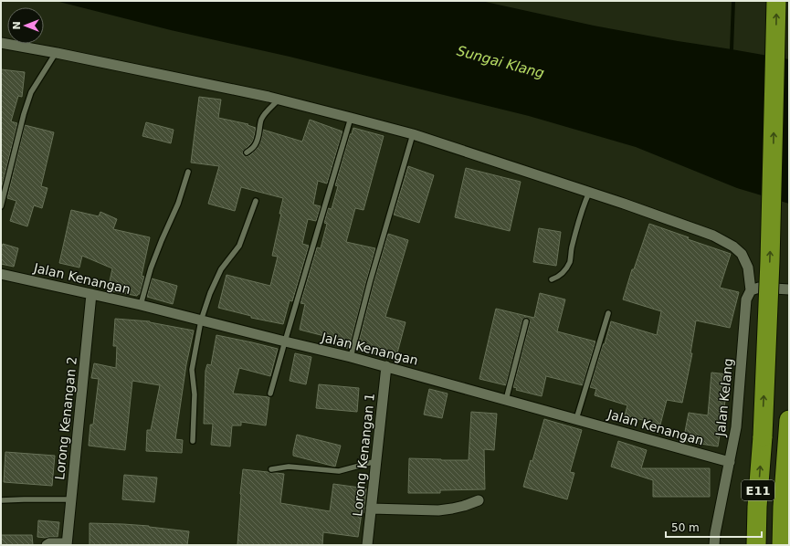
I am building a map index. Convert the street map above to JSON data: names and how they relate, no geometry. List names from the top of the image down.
{
  "streets": {
    "highway": ["E11"],
    "street": [
      "Jalan Kenangan",
      "Jalan Kelang",
      "Lorong Kenangan 2",
      "Lorong Kenangan 1"
    ]
  },
  "crossings": [
    ["Jalan Kenangan", "Jalan Kelang"],
    ["Jalan Kenangan", "Lorong Kenangan 2"],
    ["Jalan Kenangan", "Lorong Kenangan 1"]
  ],
  "water": ["Sungai Klang"],
  "scale_bar": "50 m",
  "north": "left"
}
